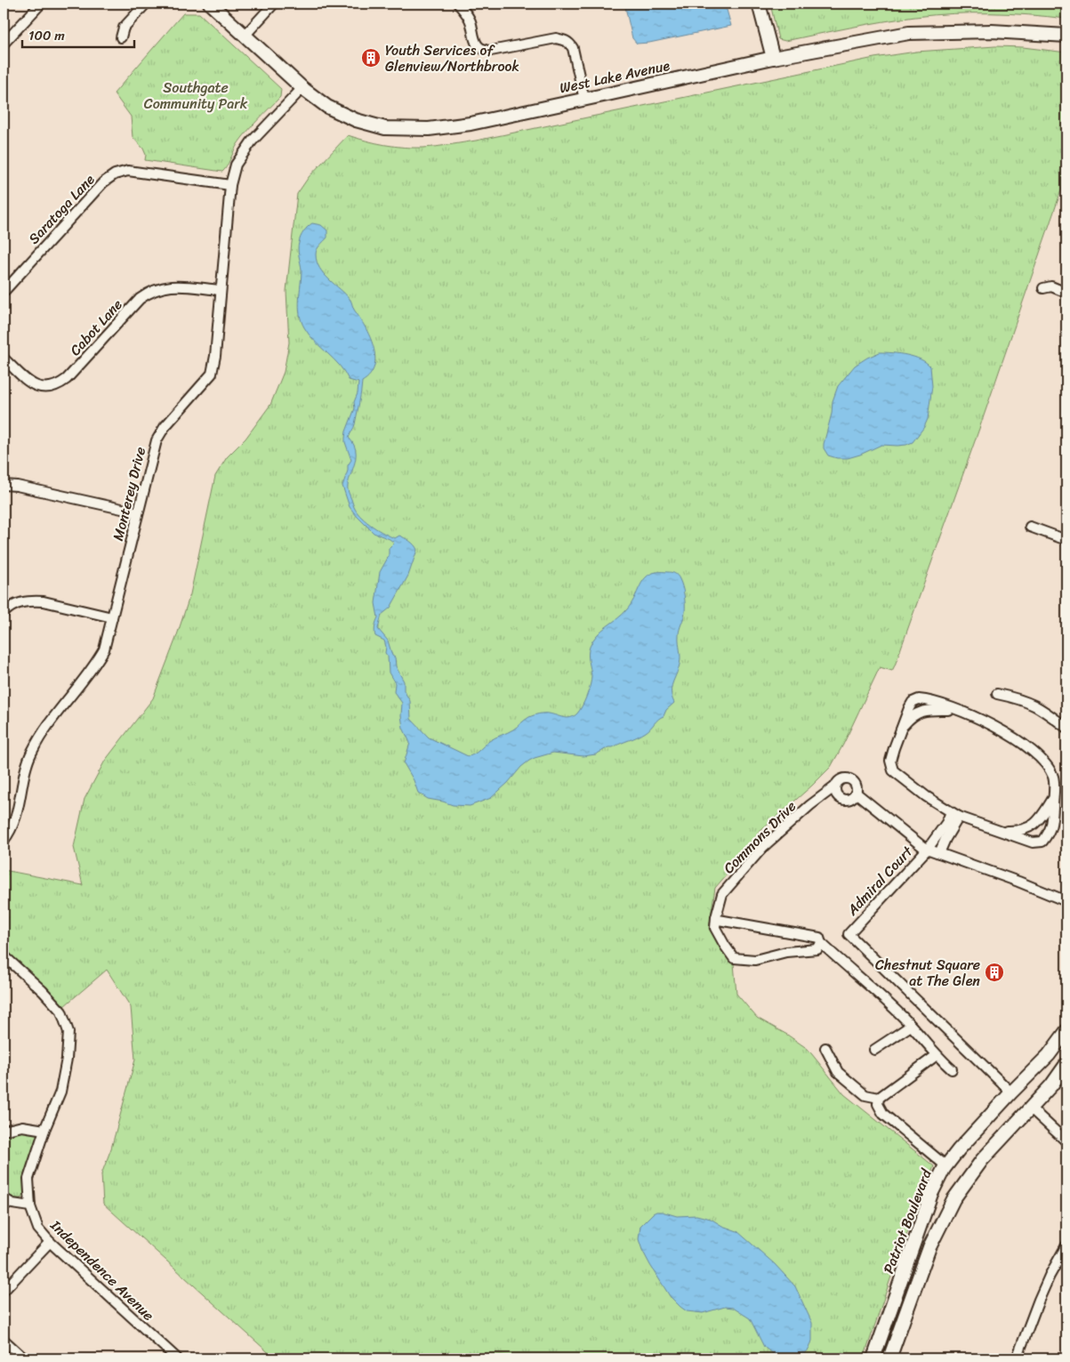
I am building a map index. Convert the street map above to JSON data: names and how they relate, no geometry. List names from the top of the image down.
{
  "streets": {
    "street": [
      "West Lake Avenue",
      "Saratoga Lane",
      "Cabot Lane",
      "Monterey Drive",
      "Commons Drive",
      "Admiral Court",
      "Patriot Boulevard",
      "Independence Avenue"
    ]
  },
  "crossings": [
    ["West Lake Avenue", "Monterey Drive"],
    ["Saratoga Lane", "Monterey Drive"],
    ["Cabot Lane", "Monterey Drive"],
    ["Admiral Court", "Patriot Boulevard"]
  ],
  "parks": ["Southgate Community Park"],
  "places": {
    "building": ["Youth Services of Glenview/Northbrook", "Chestnut Square at The Glen"]
  },
  "scale_bar": "100 m"
}
